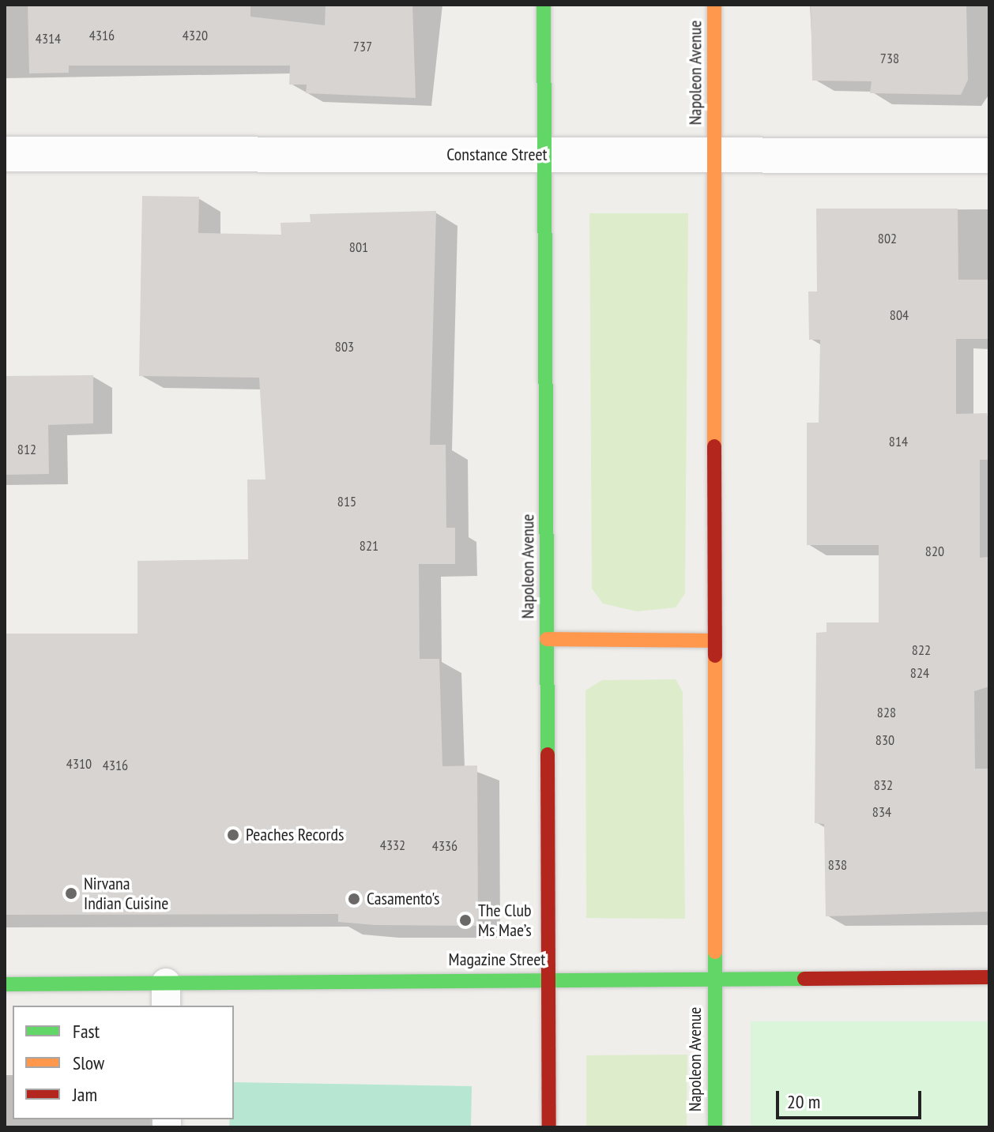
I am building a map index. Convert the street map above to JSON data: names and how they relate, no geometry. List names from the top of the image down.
{
  "streets": {
    "street": ["Napoleon Avenue", "Constance Street", "Magazine Street"]
  },
  "crossings": [
    ["Napoleon Avenue", "Constance Street"],
    ["Napoleon Avenue", "Magazine Street"]
  ],
  "places": [
    "Peaches Records",
    "Nirvana Indian Cuisine",
    "Casamento's",
    "The Club Ms Mae’s"
  ],
  "house_numbers": [
    "4316",
    "4320",
    "4314",
    "737",
    "738",
    "802",
    "801",
    "804",
    "803",
    "814",
    "812",
    "815",
    "821",
    "820",
    "822",
    "824",
    "828",
    "830",
    "4310",
    "4316",
    "832",
    "834",
    "4332",
    "4336",
    "838"
  ],
  "legend": ["Fast", "Slow", "Jam"],
  "scale_bar": "20 m"
}
